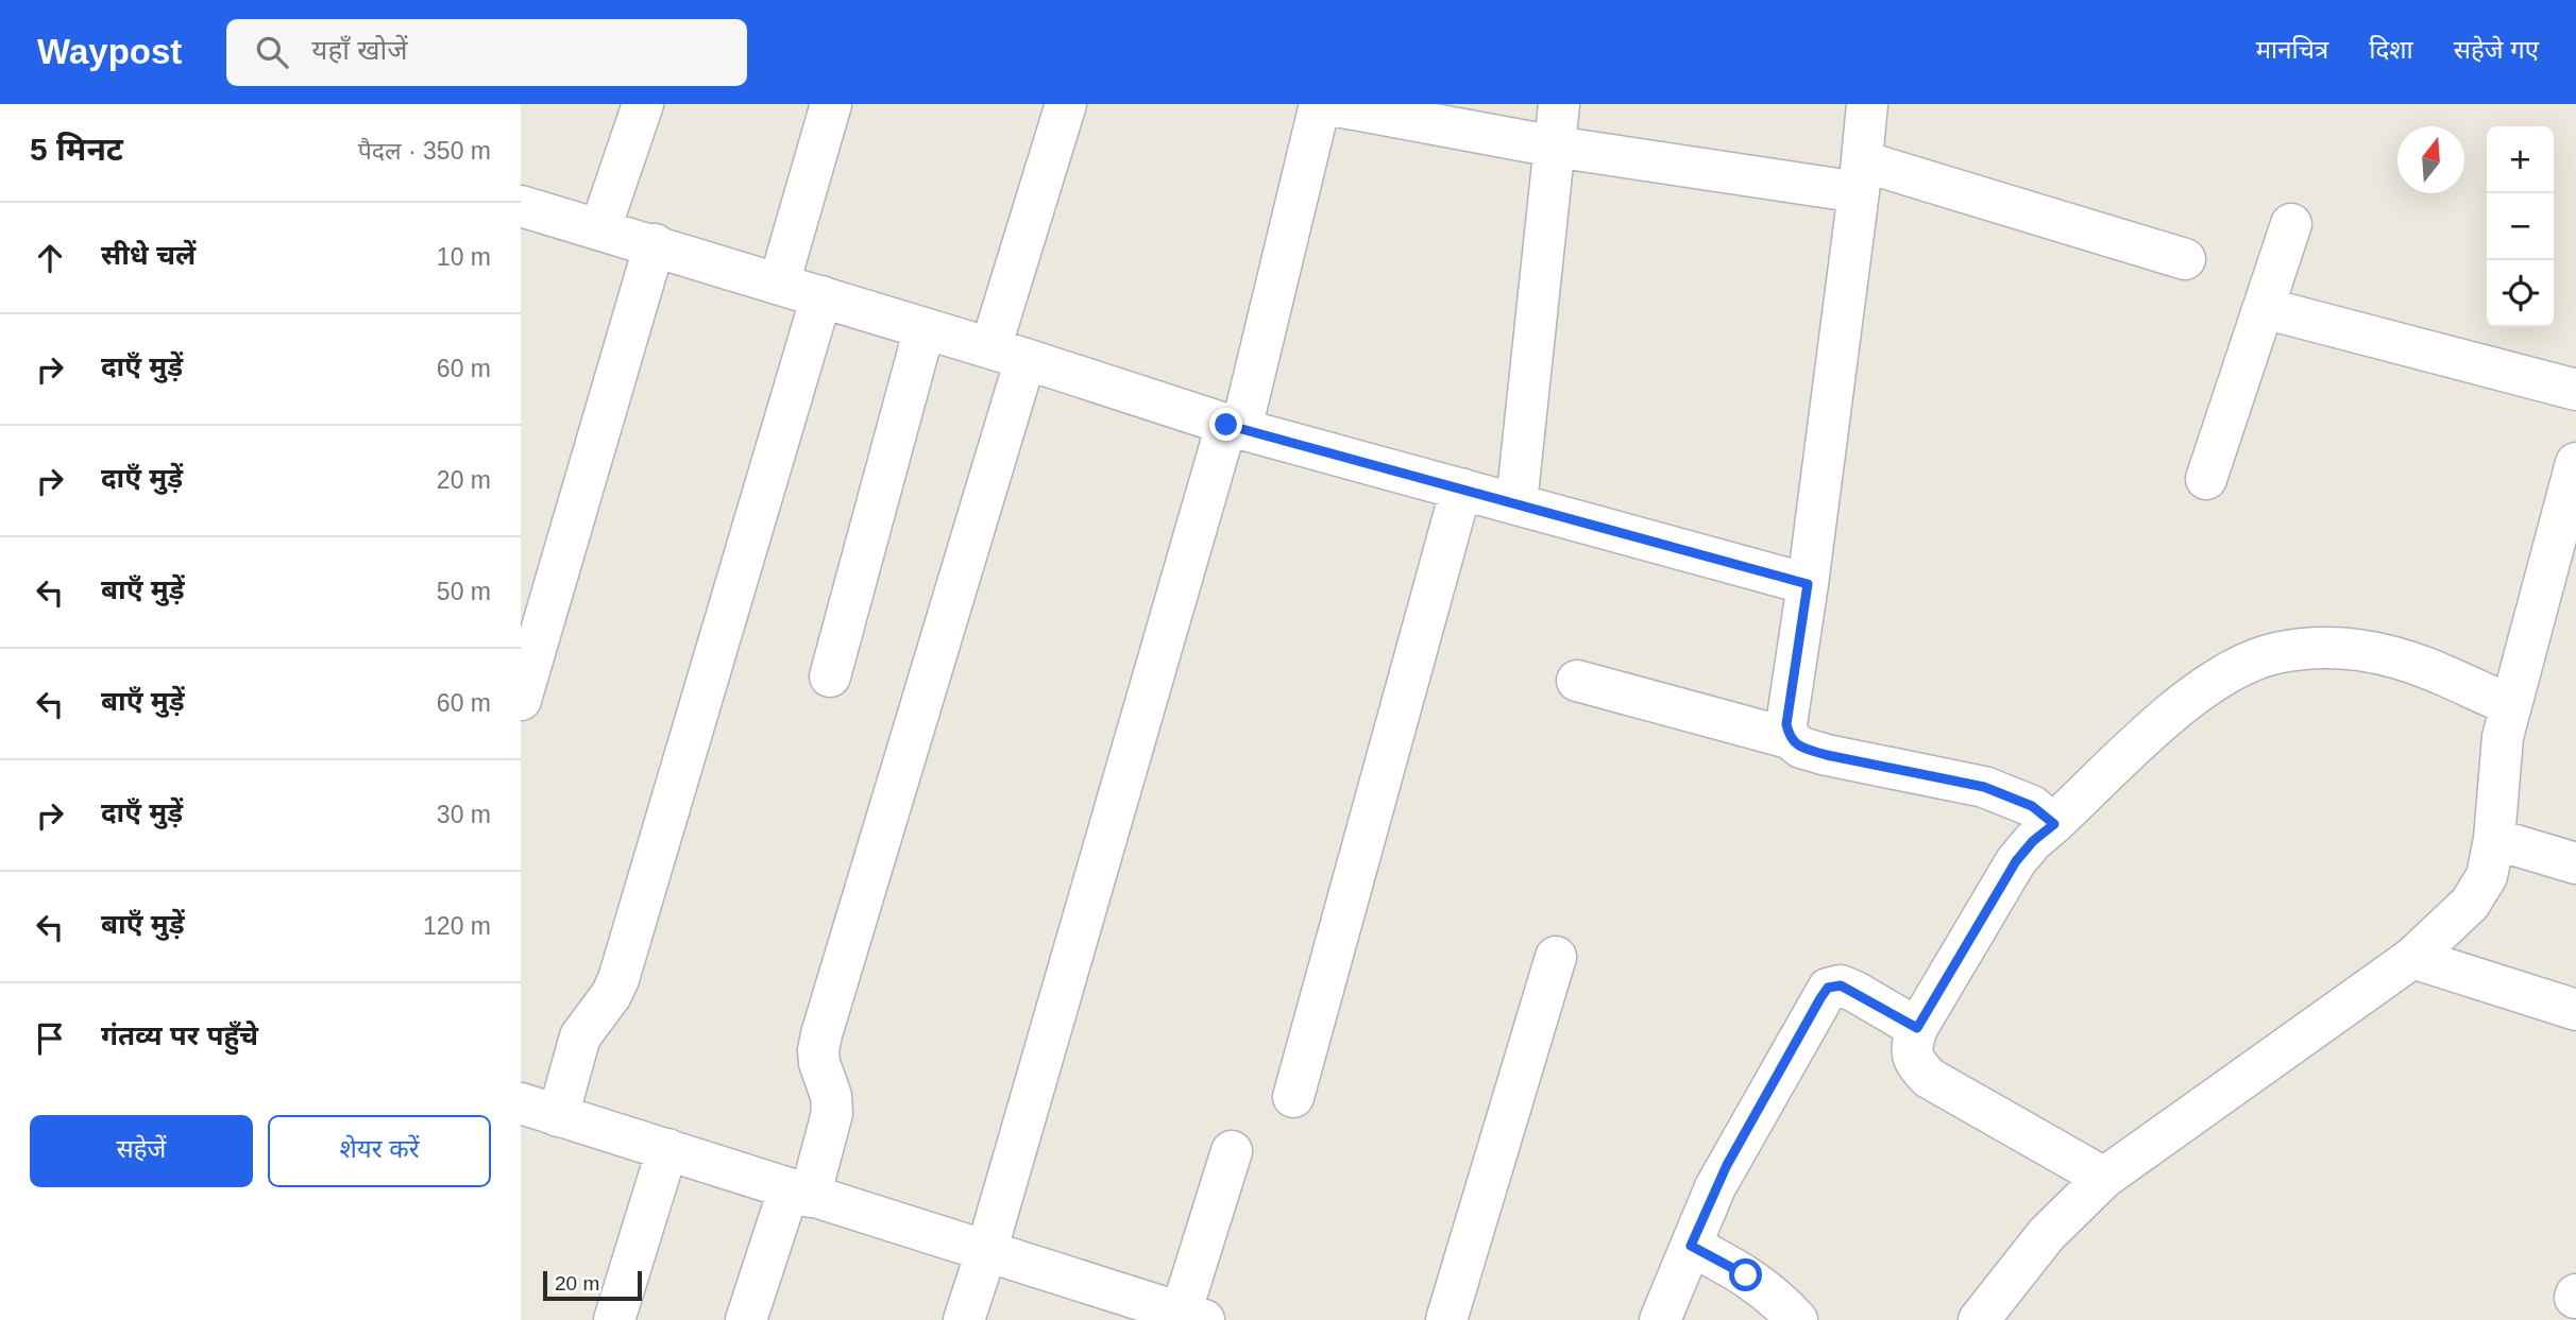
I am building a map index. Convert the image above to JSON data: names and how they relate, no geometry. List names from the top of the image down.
{
  "scale_bar": "20 m",
  "north": "top",
  "page": {
    "header": "Waypost",
    "search": "यहाँ खोजें",
    "nav": ["मानचित्र", "दिशा", "सहेजे गए"],
    "heading": ["5 मिनट", "पैदल · 350 m"],
    "map_buttons": ["+", "−"],
    "list": [
      ["सीधे चलें", "10 m"],
      ["दाएँ मुड़ें", "60 m"],
      ["दाएँ मुड़ें", "20 m"],
      ["बाएँ मुड़ें", "50 m"],
      ["बाएँ मुड़ें", "60 m"],
      ["दाएँ मुड़ें", "30 m"],
      ["बाएँ मुड़ें", "120 m"],
      "गंतव्य पर पहुँचे"
    ],
    "buttons": ["सहेजें", "शेयर करें"],
    "scale": "20 m"
  }
}
